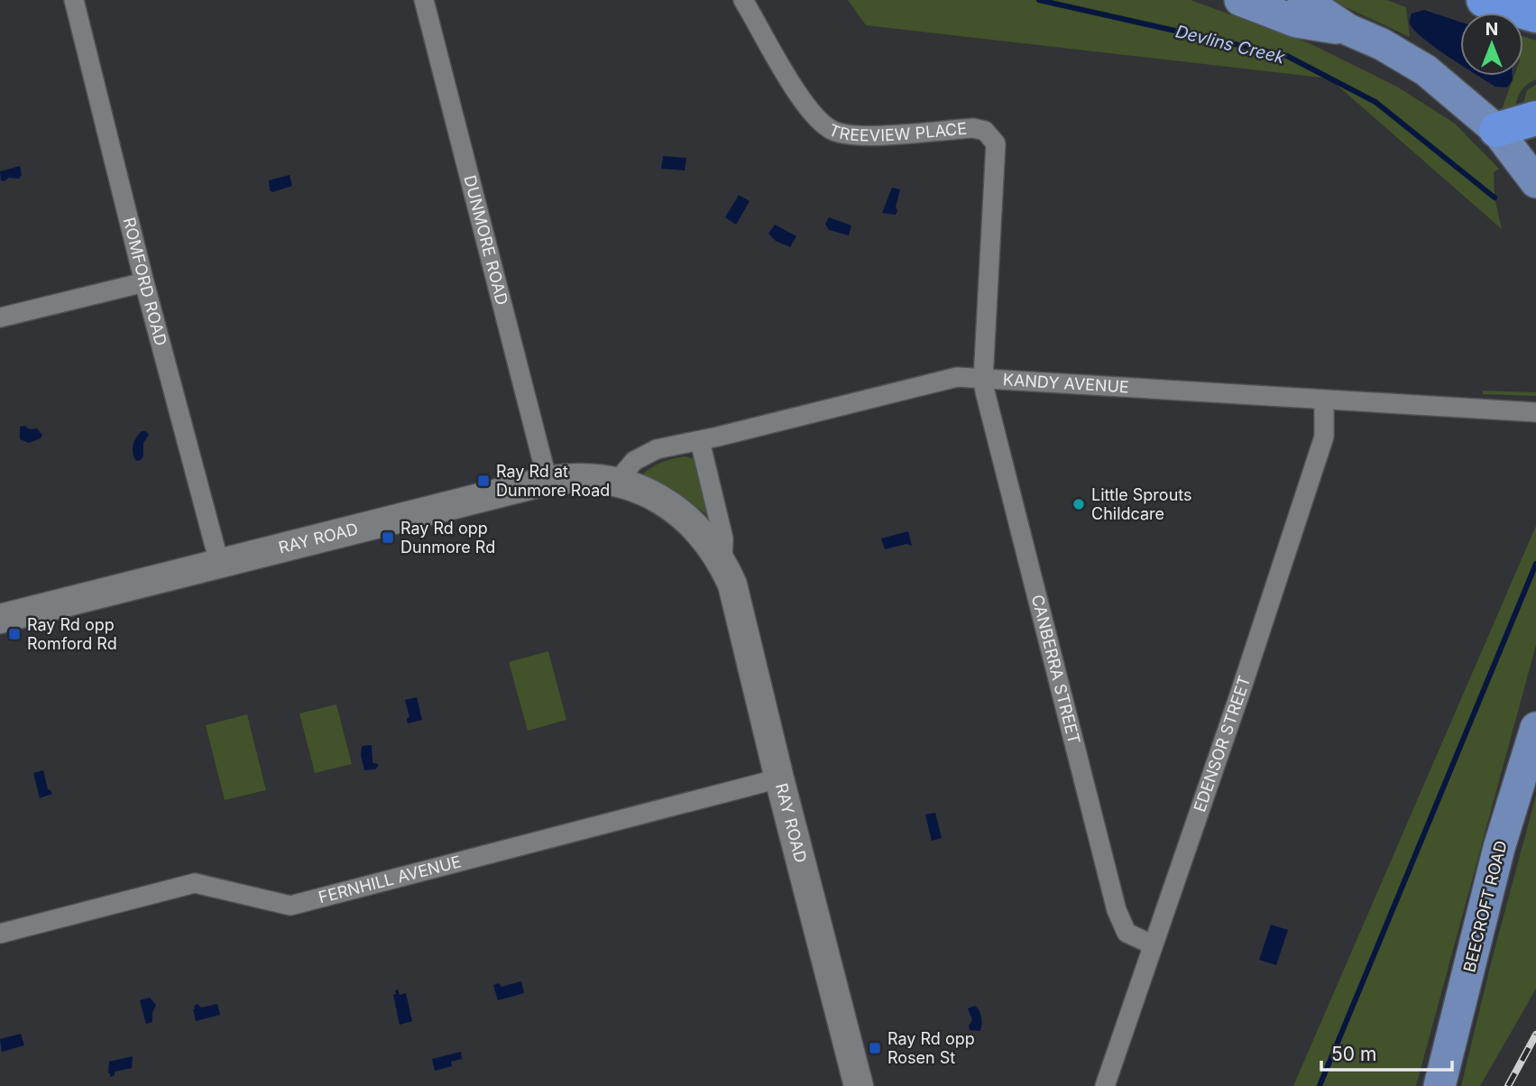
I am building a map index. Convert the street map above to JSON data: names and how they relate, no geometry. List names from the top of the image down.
{
  "streets": {
    "main road": ["BEECROFT ROAD"],
    "street": [
      "TREEVIEW PLACE",
      "DUNMORE ROAD",
      "ROMFORD ROAD",
      "KANDY AVENUE",
      "RAY ROAD",
      "CANBERRA STREET",
      "EDENSOR STREET",
      "FERNHILL AVENUE"
    ]
  },
  "crossings": [
    ["TREEVIEW PLACE", "KANDY AVENUE"],
    ["TREEVIEW PLACE", "CANBERRA STREET"],
    ["DUNMORE ROAD", "RAY ROAD"],
    ["ROMFORD ROAD", "RAY ROAD"],
    ["KANDY AVENUE", "RAY ROAD"],
    ["KANDY AVENUE", "CANBERRA STREET"],
    ["KANDY AVENUE", "EDENSOR STREET"],
    ["RAY ROAD", "FERNHILL AVENUE"],
    ["CANBERRA STREET", "EDENSOR STREET"]
  ],
  "water": ["Devlins Creek"],
  "places": {
    "transit": [
      "Ray Rd at Dunmore Road",
      "Ray Rd opp Dunmore Rd",
      "Ray Rd opp Romford Rd",
      "Ray Rd opp Rosen St"
    ],
    "other": ["Little Sprouts Childcare"]
  },
  "scale_bar": "50 m",
  "north": "top"
}
